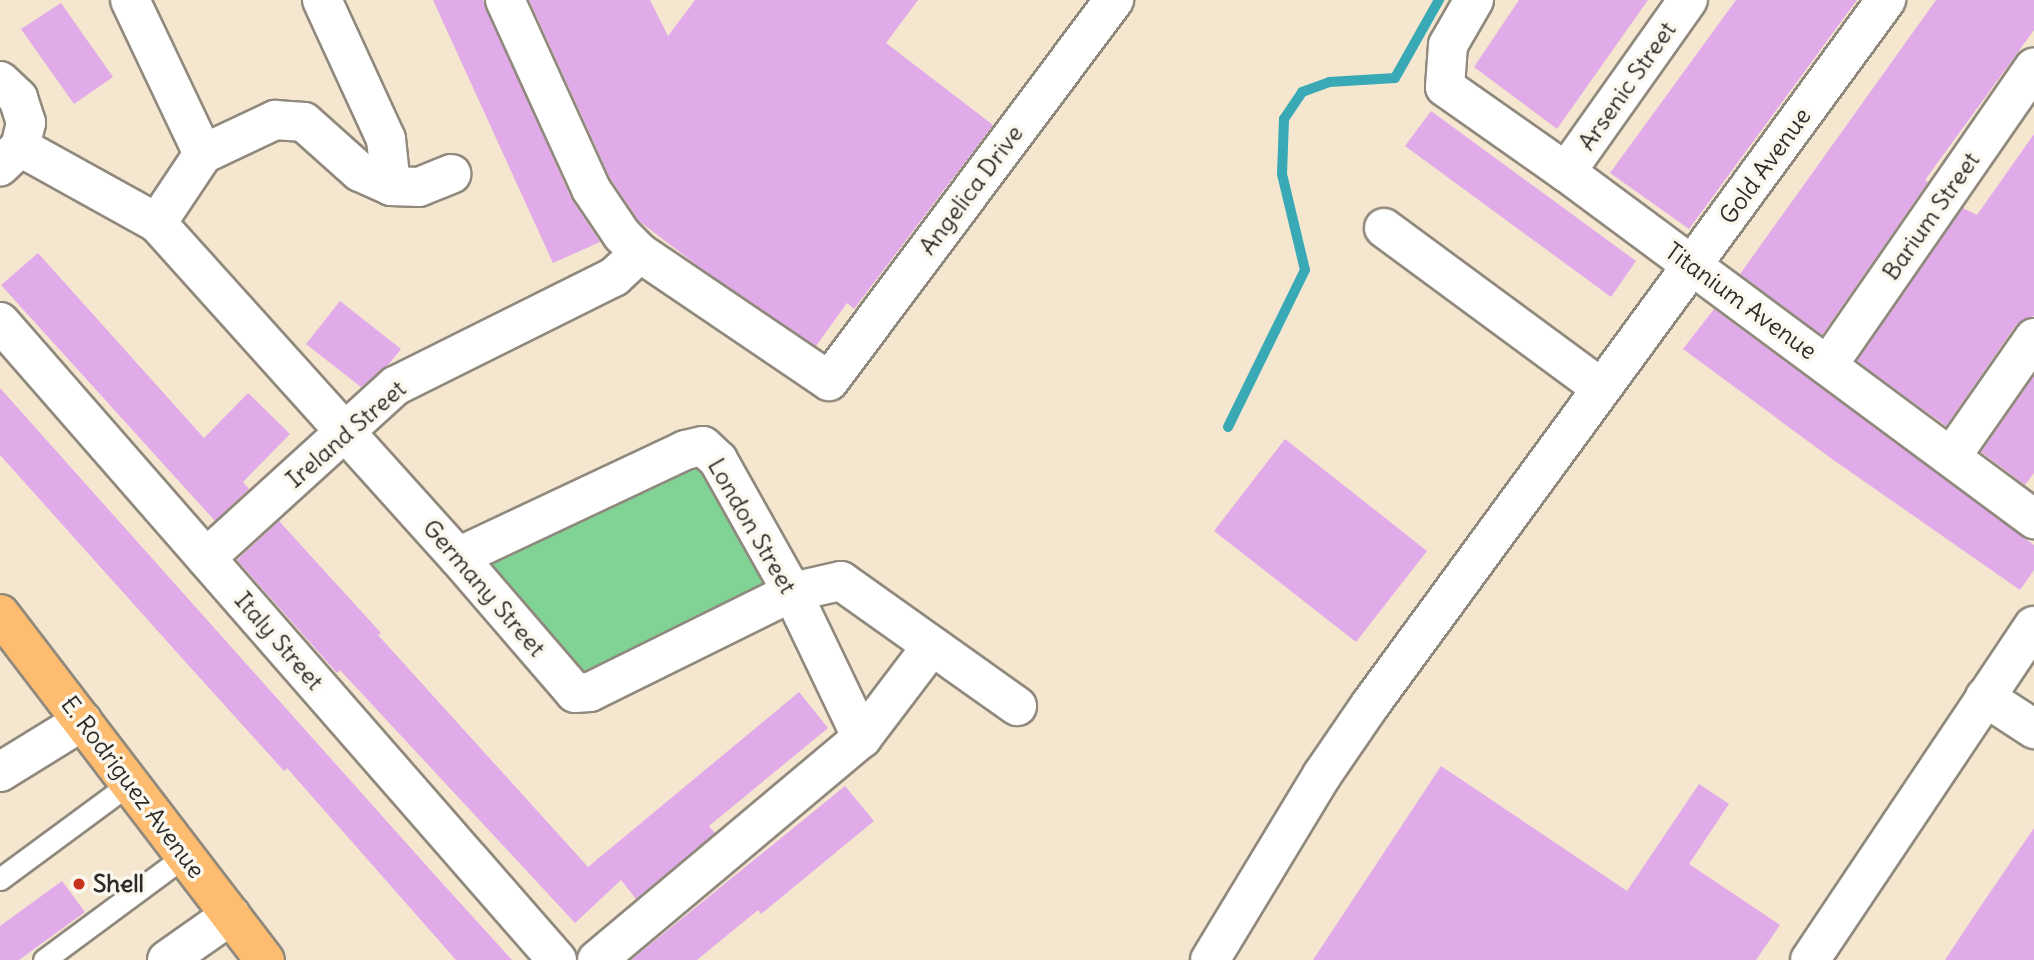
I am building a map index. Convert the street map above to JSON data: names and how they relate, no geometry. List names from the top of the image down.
{
  "streets": {
    "main road": ["E. Rodriguez Avenue"],
    "street": [
      "Arsenic Street",
      "Gold Avenue",
      "Angelica Drive",
      "Barium Street",
      "Titanium Avenue",
      "Ireland Street",
      "London Street",
      "Germany Street",
      "Italy Street"
    ]
  },
  "crossings": [
    ["Arsenic Street", "Titanium Avenue"],
    ["Gold Avenue", "Titanium Avenue"],
    ["Angelica Drive", "Ireland Street"],
    ["Barium Street", "Titanium Avenue"],
    ["Ireland Street", "Germany Street"],
    ["Ireland Street", "Italy Street"],
    ["London Street", "Germany Street"]
  ],
  "places": ["Shell"]
}
